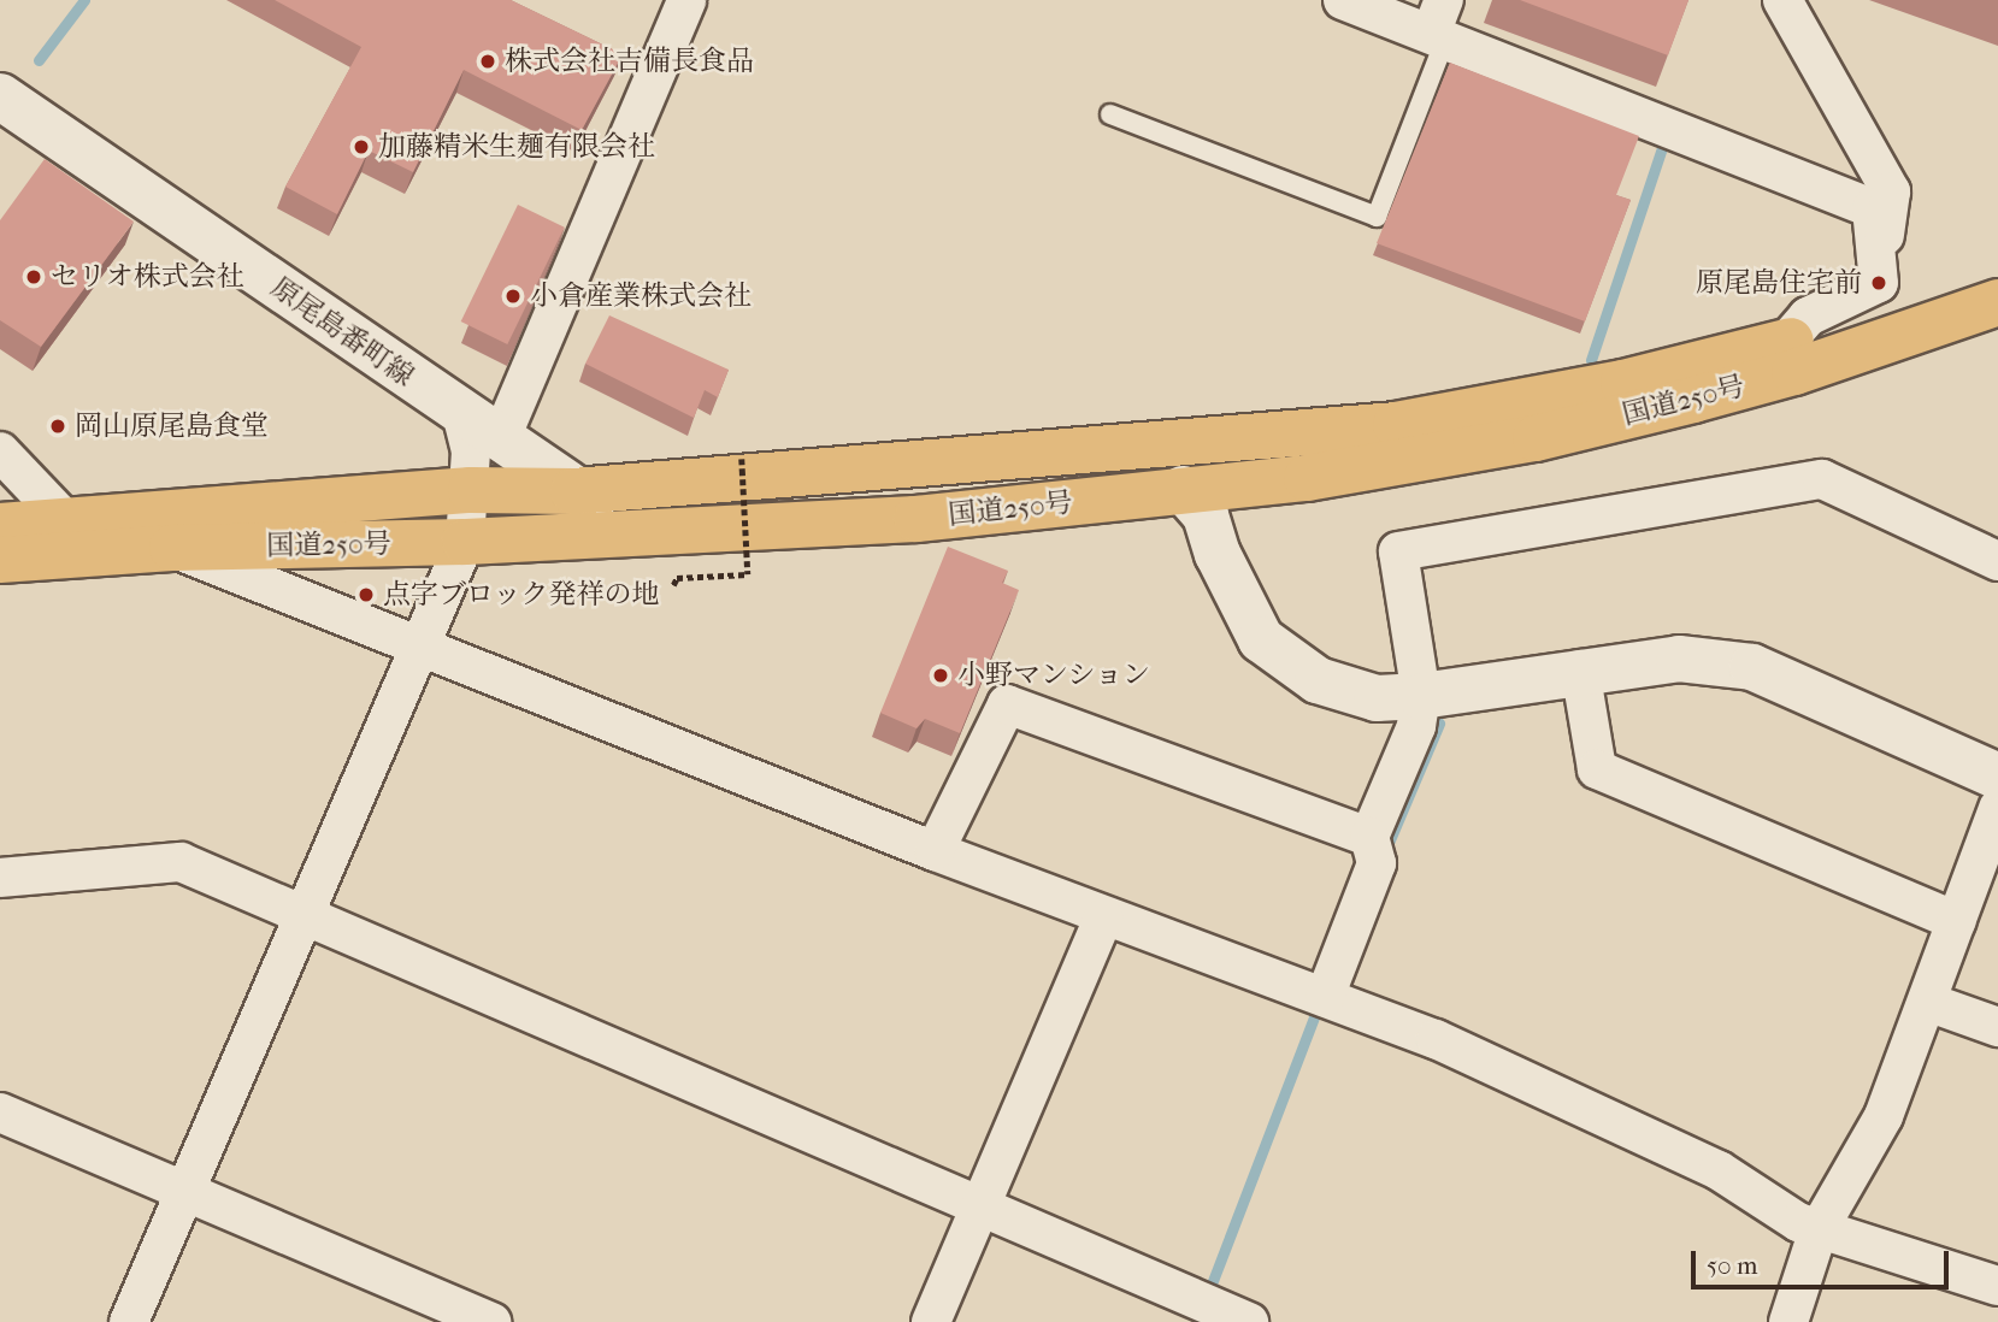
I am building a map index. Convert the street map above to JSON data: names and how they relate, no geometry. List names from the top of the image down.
{
  "streets": {
    "highway": ["国道250号"],
    "street": ["原尾島番町線"]
  },
  "crossings": [
    ["原尾島番町線", "国道250号"]
  ],
  "places": [
    "株式会社吉備長食品",
    "加藤精米生麺有限会社",
    "セリオ株式会社",
    "原尾島住宅前",
    "小倉産業株式会社",
    "岡山原尾島食堂",
    "点字ブロック発祥の地",
    "小野マンション"
  ],
  "scale_bar": "50 m"
}
